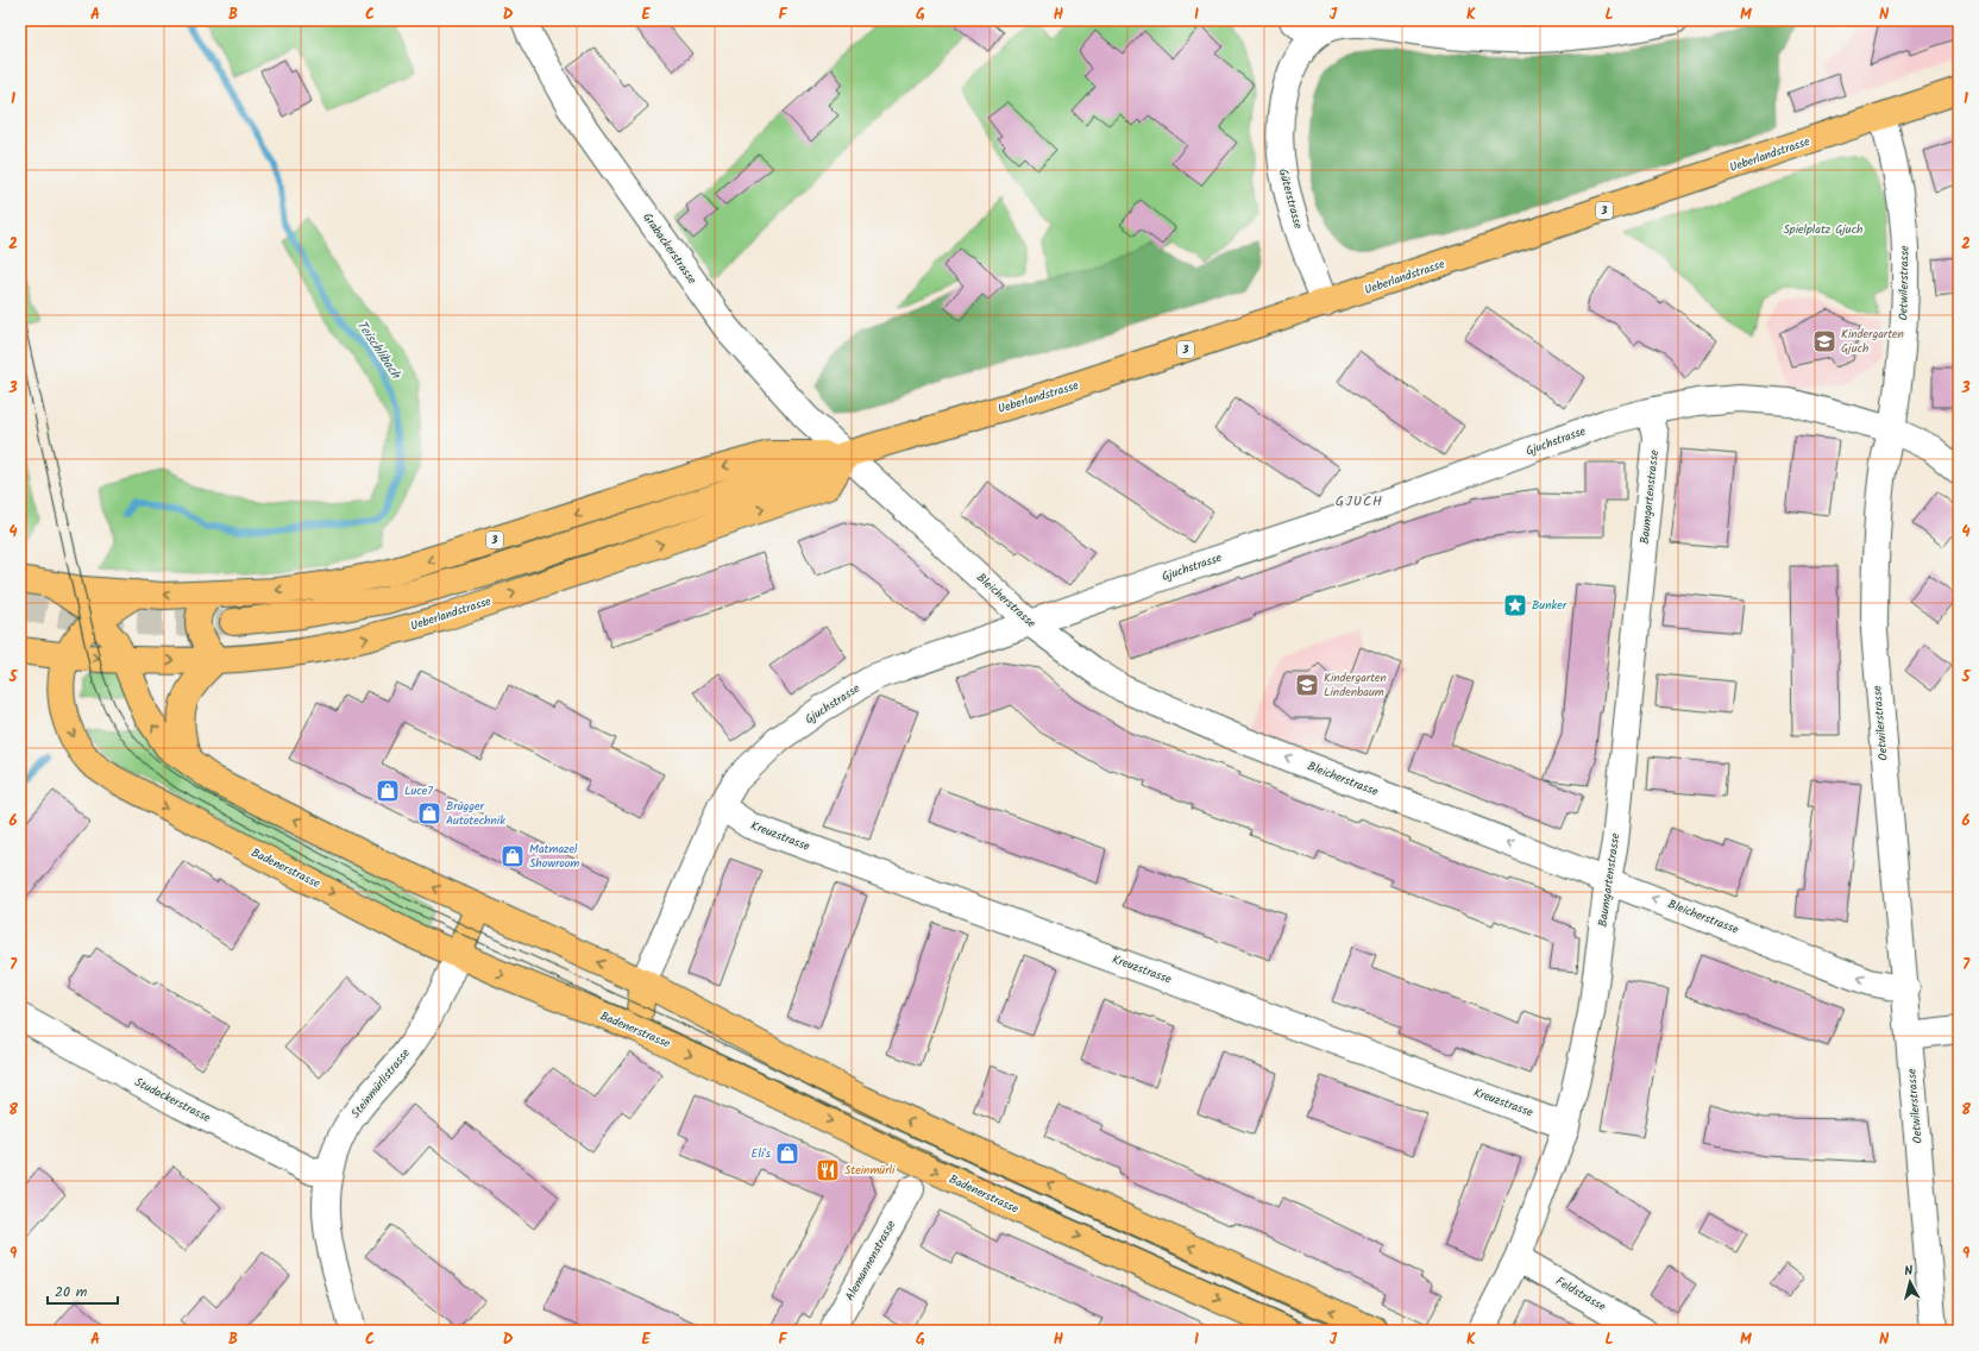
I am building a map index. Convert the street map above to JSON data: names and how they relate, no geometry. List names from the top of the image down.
{
  "streets": {
    "main road": ["Ueberlandstrasse", "3", "Badenerstrasse"],
    "street": [
      "Güterstrasse",
      "Grabackerstrasse",
      "Oetwilerstrasse",
      "Gjuchstrasse",
      "Baumgartenstrasse",
      "Bleicherstrasse",
      "Kreuzstrasse",
      "Steinmürlistrasse",
      "Studackerstrasse",
      "Alemannenstrasse",
      "Feldstrasse"
    ]
  },
  "crossings": [
    ["Ueberlandstrasse", "Güterstrasse"],
    ["Ueberlandstrasse", "Grabackerstrasse"],
    ["Ueberlandstrasse", "Oetwilerstrasse"],
    ["Ueberlandstrasse", "Bleicherstrasse"],
    ["Ueberlandstrasse", "Badenerstrasse"],
    ["Grabackerstrasse", "Bleicherstrasse"],
    ["Oetwilerstrasse", "Gjuchstrasse"],
    ["Oetwilerstrasse", "Bleicherstrasse"],
    ["Gjuchstrasse", "Baumgartenstrasse"],
    ["Gjuchstrasse", "Bleicherstrasse"],
    ["Gjuchstrasse", "Kreuzstrasse"],
    ["Baumgartenstrasse", "Bleicherstrasse"],
    ["Baumgartenstrasse", "Kreuzstrasse"],
    ["Baumgartenstrasse", "Feldstrasse"],
    ["Badenerstrasse", "Steinmürlistrasse"],
    ["Steinmürlistrasse", "Studackerstrasse"]
  ],
  "one_way": ["Bleicherstrasse"],
  "districts": ["GJUCH"],
  "water": ["Teischlibach"],
  "parks": ["Spielplatz Gjuch"],
  "places": {
    "school or university": ["Kindergarten Gjuch", "Kindergarten Lindenbaum"],
    "place": ["Bunker"],
    "shop": [
      "Luce7",
      "Brügger Autotechnik",
      "Matmazel Showroom",
      "Eli's"
    ],
    "restaurant": ["Steinmürli"]
  },
  "scale_bar": "20 m",
  "north": "top",
  "grid": {
    "columns": [
      "A",
      "B",
      "C",
      "D",
      "E",
      "F",
      "G",
      "H",
      "I",
      "J",
      "K",
      "L",
      "M",
      "N"
    ],
    "rows": [
      "1",
      "2",
      "3",
      "4",
      "5",
      "6",
      "7",
      "8",
      "9"
    ]
  }
}
